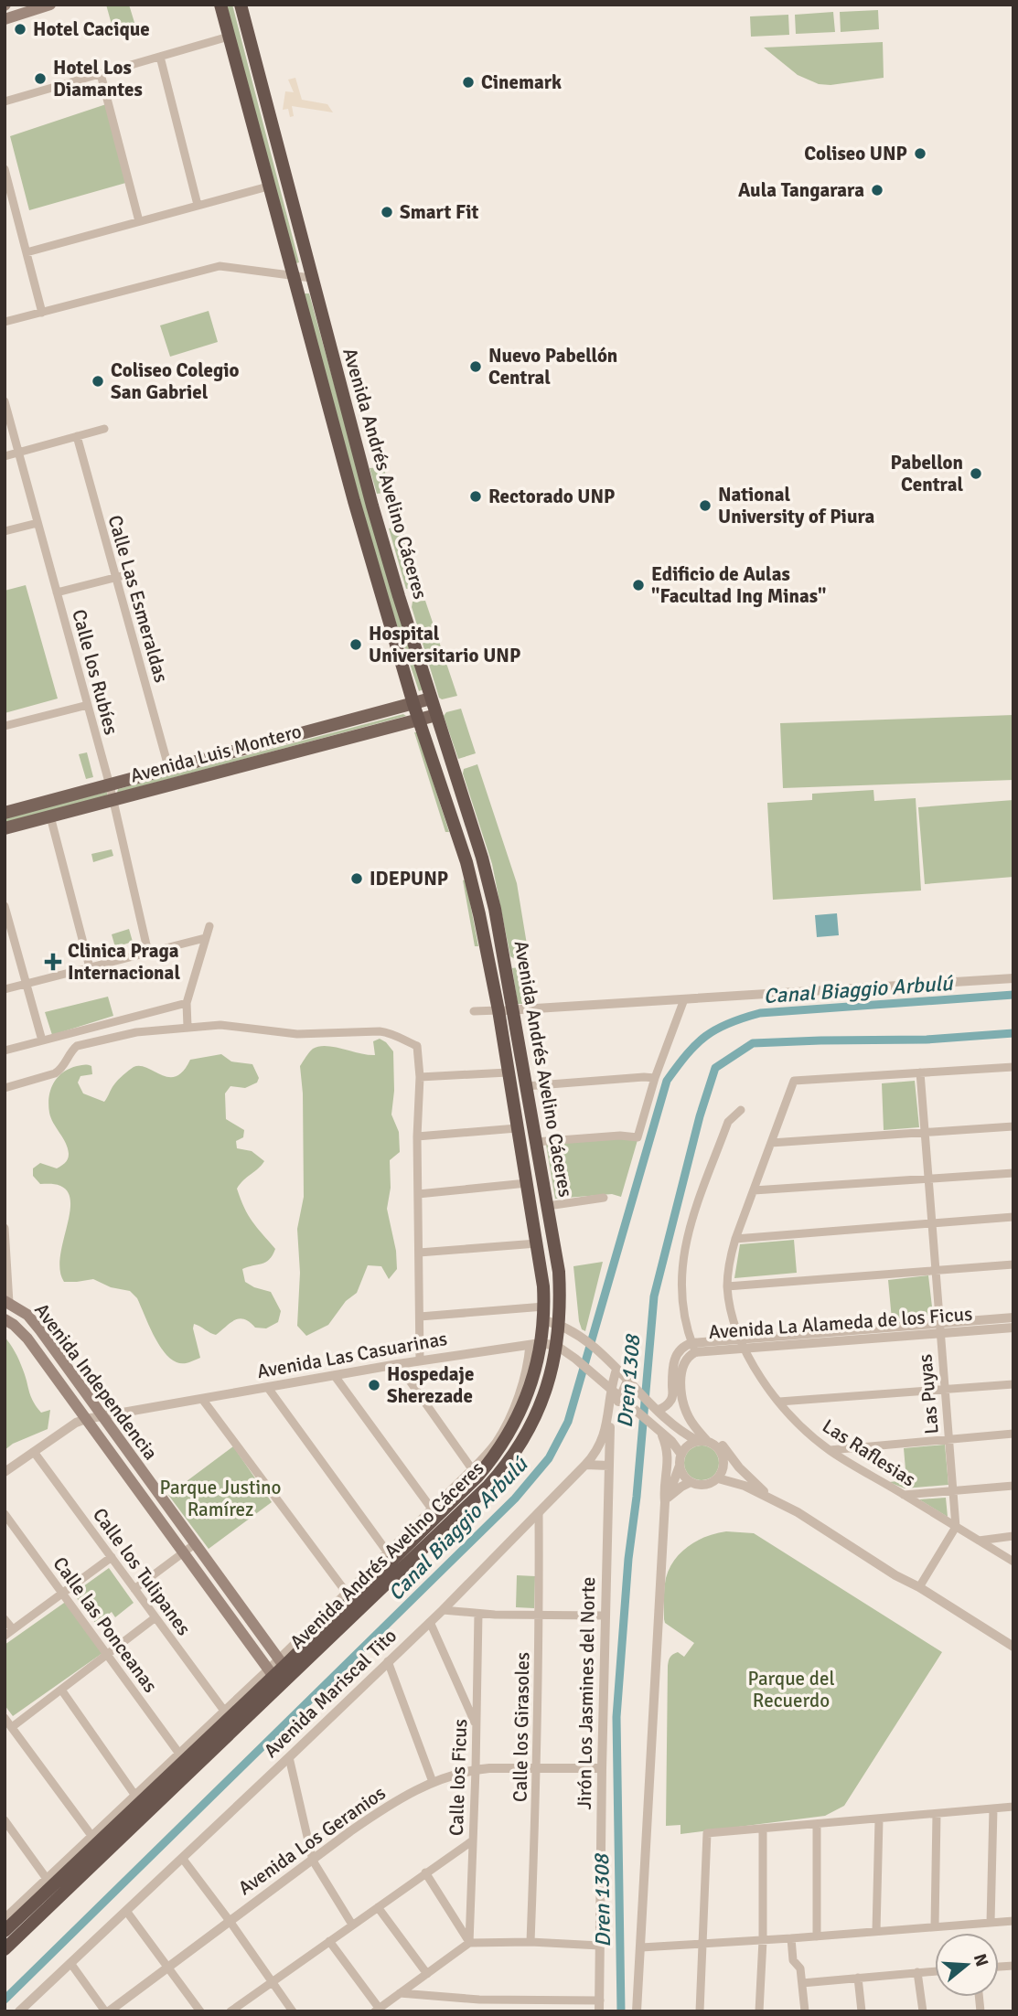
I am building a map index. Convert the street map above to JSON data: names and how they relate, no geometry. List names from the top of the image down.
{
  "streets": {
    "highway": ["Avenida Andrés Avelino Cáceres"],
    "main road": ["Avenida Luis Montero", "Avenida Independencia"],
    "street": [
      "Calle Las Esmeraldas",
      "Calle los Rubíes",
      "Avenida La Alameda de los Ficus",
      "Avenida Las Casuarinas",
      "Las Puyas",
      "Las Raflesias",
      "Calle los Tulipanes",
      "Calle las Ponceanas",
      "Avenida Mariscal Tito",
      "Jirón Los Jasmines del Norte",
      "Calle los Girasoles",
      "Calle los Ficus",
      "Avenida Los Geranios"
    ]
  },
  "crossings": [
    ["Avenida Andrés Avelino Cáceres", "Avenida Luis Montero"],
    ["Avenida Andrés Avelino Cáceres", "Avenida Las Casuarinas"],
    ["Avenida Andrés Avelino Cáceres", "Avenida Independencia"],
    ["Avenida Andrés Avelino Cáceres", "Calle los Tulipanes"],
    ["Avenida Andrés Avelino Cáceres", "Calle las Ponceanas"],
    ["Calle Las Esmeraldas", "Avenida Luis Montero"],
    ["Calle los Rubíes", "Avenida Luis Montero"],
    ["Avenida La Alameda de los Ficus", "Avenida Las Casuarinas"],
    ["Avenida La Alameda de los Ficus", "Las Puyas"],
    ["Avenida La Alameda de los Ficus", "Las Raflesias"],
    ["Avenida Las Casuarinas", "Avenida Independencia"],
    ["Avenida Las Casuarinas", "Calle los Tulipanes"],
    ["Avenida Las Casuarinas", "Avenida Mariscal Tito"],
    ["Avenida Las Casuarinas", "Jirón Los Jasmines del Norte"],
    ["Las Puyas", "Las Raflesias"],
    ["Avenida Mariscal Tito", "Calle los Girasoles"],
    ["Jirón Los Jasmines del Norte", "Avenida Los Geranios"],
    ["Calle los Girasoles", "Avenida Los Geranios"],
    ["Calle los Ficus", "Avenida Los Geranios"]
  ],
  "water": ["Canal Biaggio Arbulú", "Dren 1308"],
  "parks": ["Parque Justino Ramírez", "Parque del Recuerdo"],
  "places": {
    "other": [
      "Hotel Cacique",
      "Hotel Los Diamantes",
      "Cinemark",
      "Coliseo UNP",
      "Aula Tangarara",
      "Smart Fit",
      "Nuevo Pabellón Central",
      "Coliseo Colegio San Gabriel",
      "Pabellon Central",
      "Rectorado UNP",
      "National University of Piura",
      "Edificio de Aulas \"Facultad Ing Minas\"",
      "Hospital Universitario UNP",
      "IDEPUNP",
      "Hospedaje Sherezade"
    ],
    "health": ["Clinica Praga Internacional"]
  },
  "north": "right"
}
